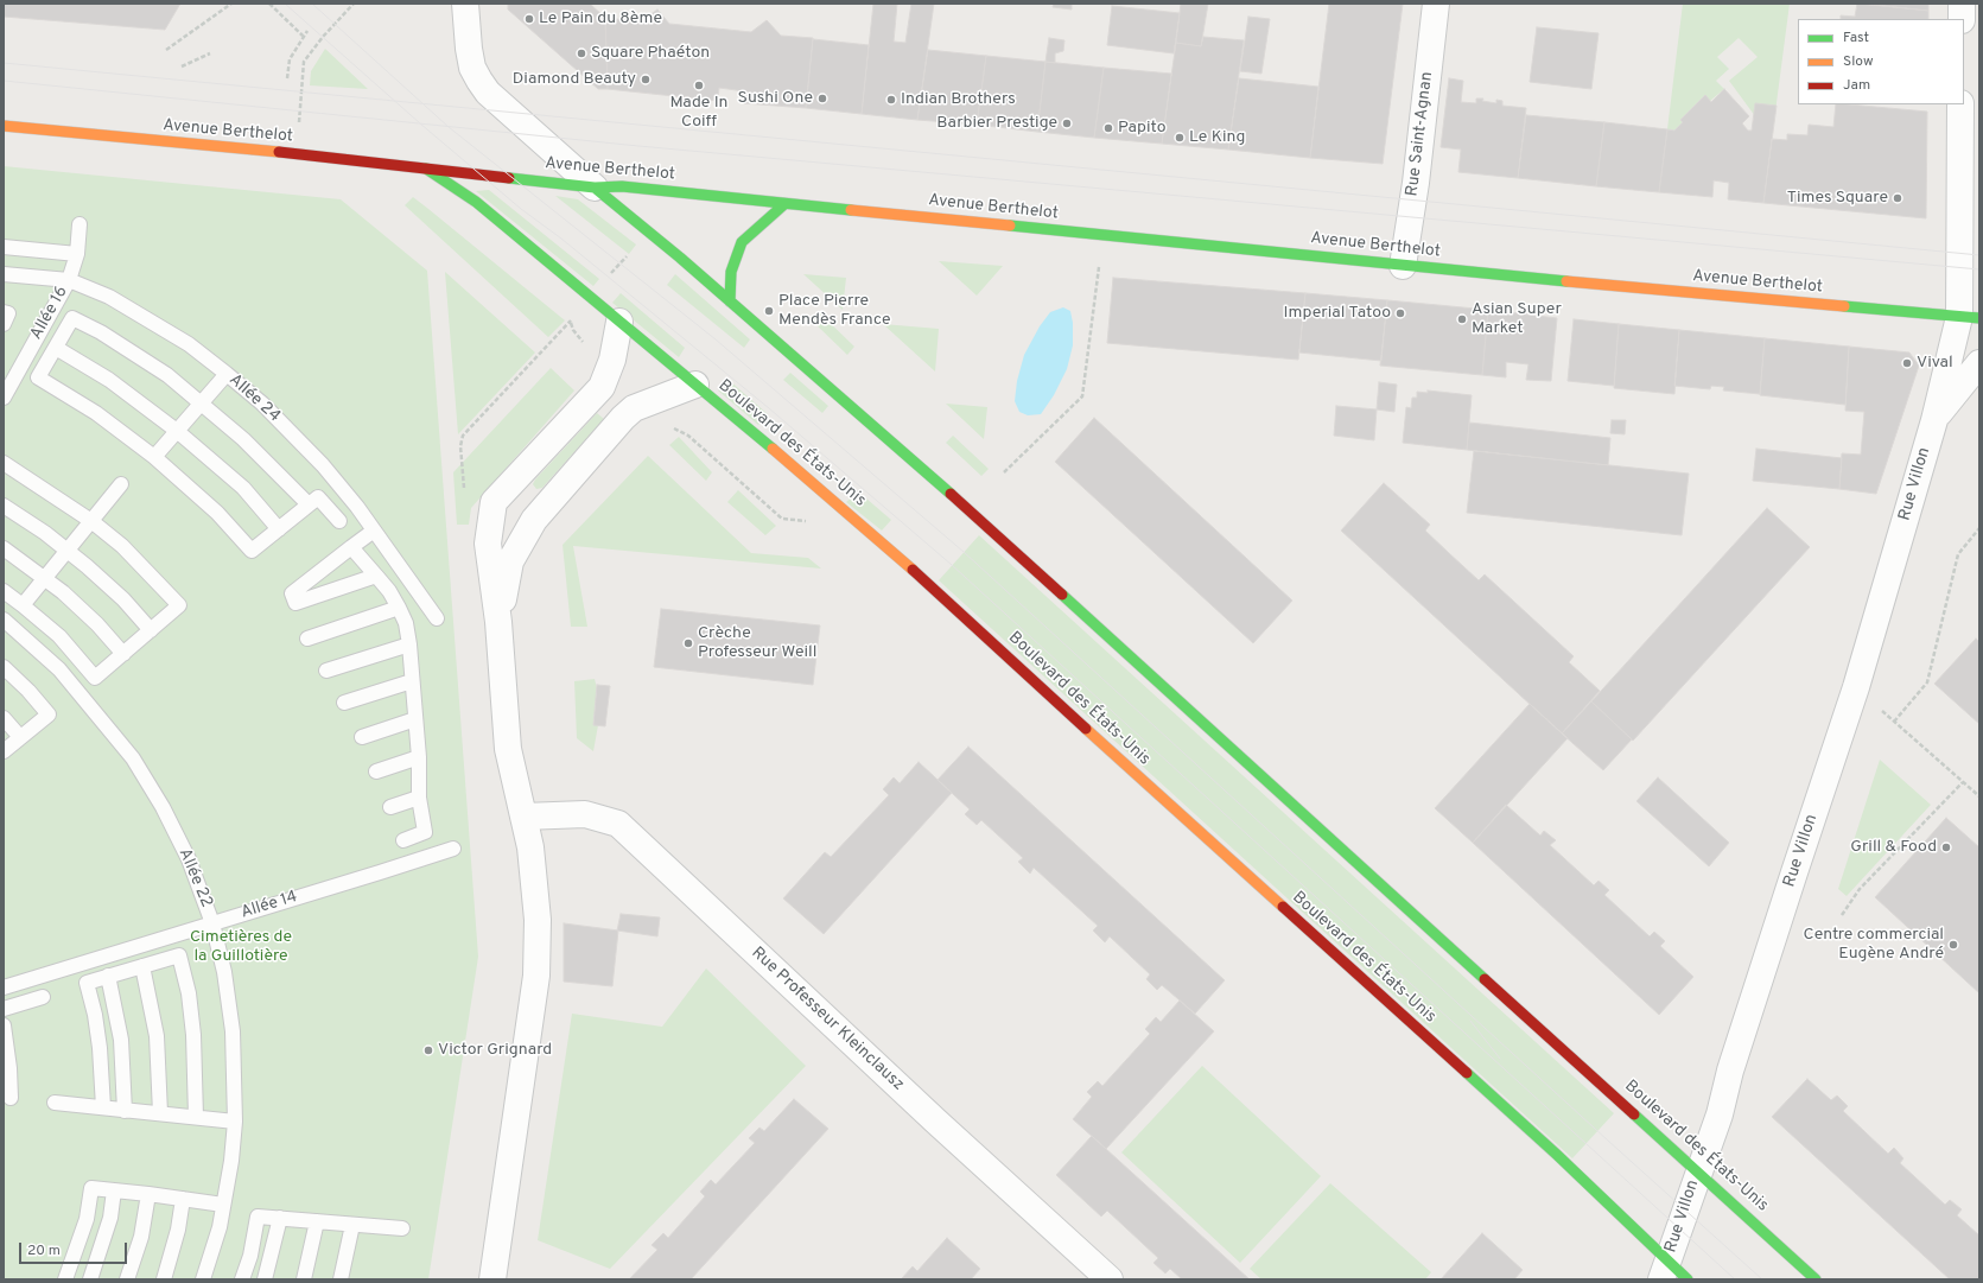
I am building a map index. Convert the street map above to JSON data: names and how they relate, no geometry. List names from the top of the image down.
{
  "streets": {
    "main road": ["Avenue Berthelot", "Boulevard des États-Unis"],
    "street": ["Rue Saint-Agnan", "Rue Villon", "Rue Professeur Kleinclausz"],
    "lane": [
      "Allée 16",
      "Allée 24",
      "Allée 22",
      "Allée 14"
    ]
  },
  "crossings": [
    ["Avenue Berthelot", "Rue Saint-Agnan"],
    ["Avenue Berthelot", "Boulevard des États-Unis"],
    ["Avenue Berthelot", "Rue Villon"],
    ["Allée 16", "Allée 24"],
    ["Boulevard des États-Unis", "Rue Villon"],
    ["Allée 22", "Allée 14"]
  ],
  "parks": ["Cimetières de la Guillotière"],
  "places": [
    "Le Pain du 8ème",
    "Square Phaéton",
    "Diamond Beauty",
    "Made In Coiff",
    "Sushi One",
    "Indian Brothers",
    "Barbier Prestige",
    "Papito",
    "Le King",
    "Times Square",
    "Place Pierre Mendès France",
    "Imperial Tatoo",
    "Asian Super Market",
    "Vival",
    "Crèche Professeur Weill",
    "Grill & Food",
    "Centre commercial Eugène André",
    "Victor Grignard"
  ],
  "legend": ["Fast", "Slow", "Jam"],
  "scale_bar": "20 m"
}
